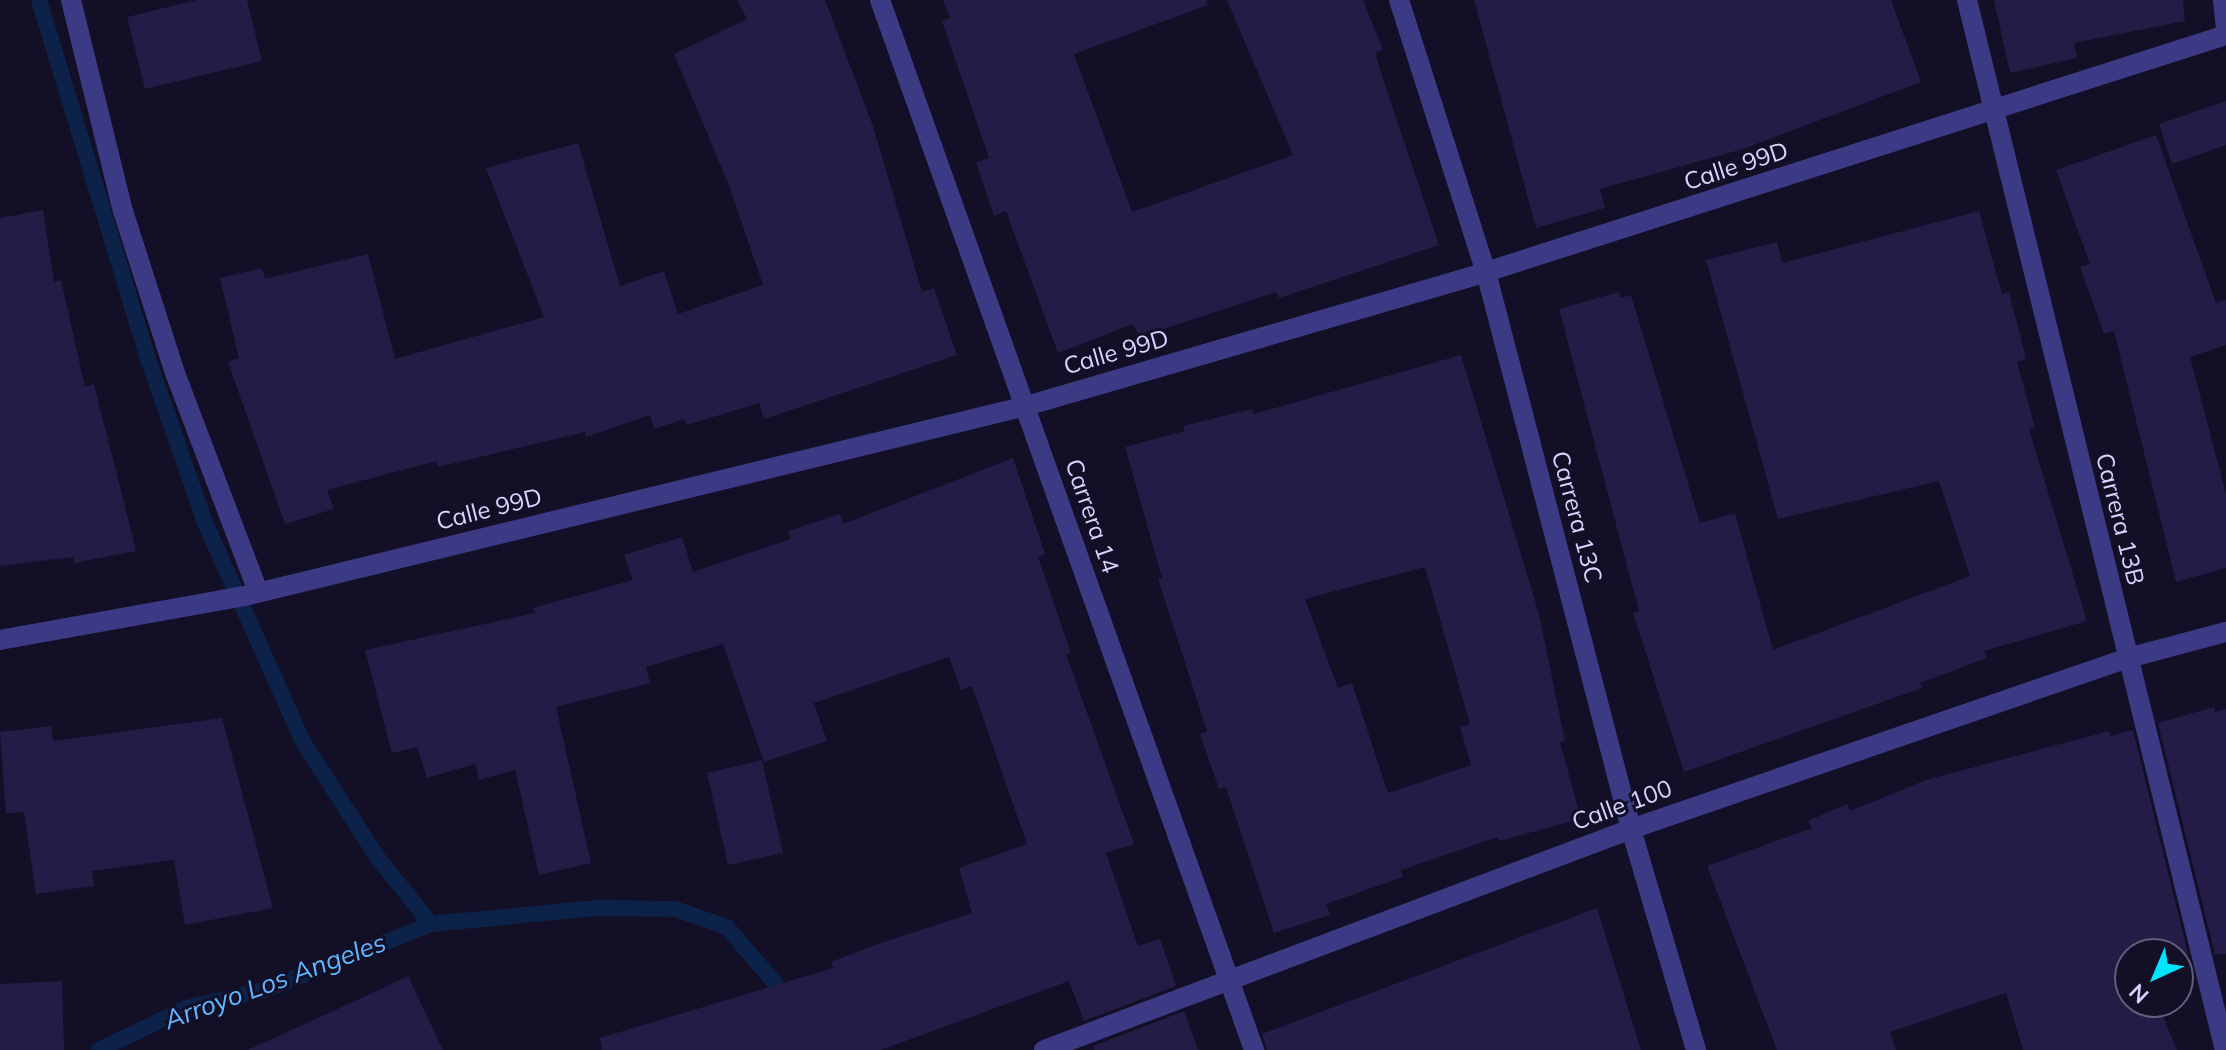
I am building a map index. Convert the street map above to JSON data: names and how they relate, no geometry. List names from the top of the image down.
{
  "streets": {
    "street": [
      "Calle 99D",
      "Carrera 14",
      "Carrera 13C",
      "Carrera 13B",
      "Calle 100"
    ]
  },
  "crossings": [
    ["Calle 99D", "Carrera 14"],
    ["Calle 99D", "Carrera 13C"],
    ["Calle 99D", "Carrera 13B"],
    ["Carrera 14", "Calle 100"],
    ["Carrera 13C", "Calle 100"],
    ["Carrera 13B", "Calle 100"]
  ],
  "water": ["Arroyo Los Angeles"],
  "north": "bottom left"
}
